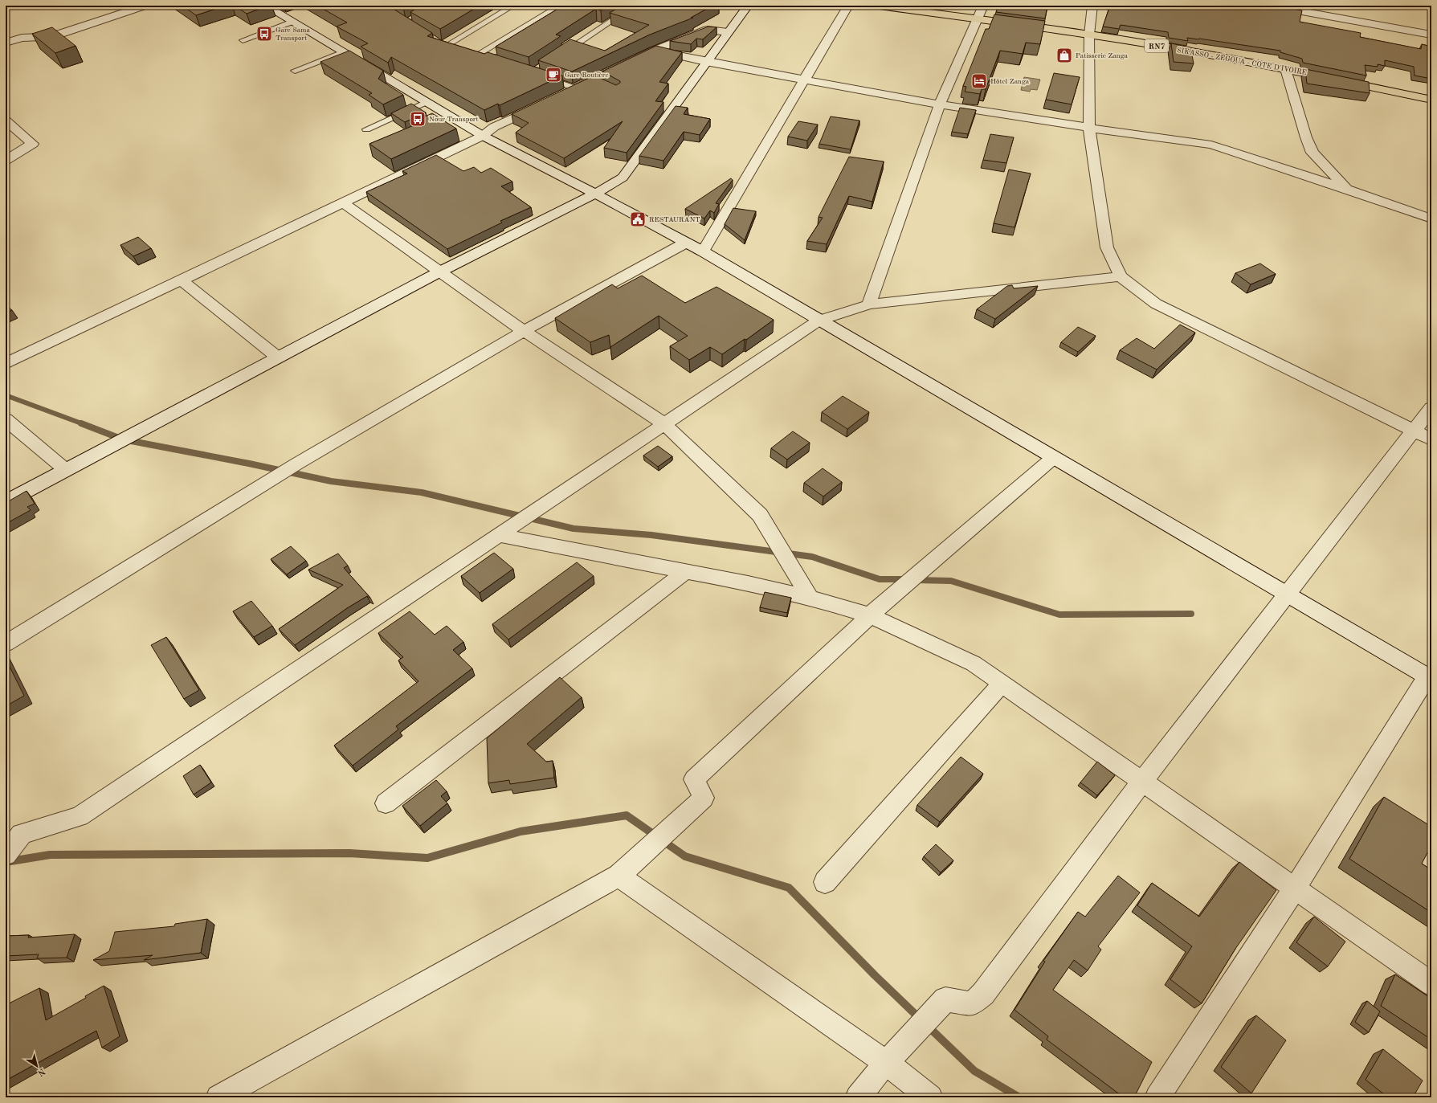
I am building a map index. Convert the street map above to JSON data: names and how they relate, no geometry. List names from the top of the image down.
{
  "streets": {
    "highway": ["RN7", "SIKASSO - ZÉGOUA - COTE D'IVOIRE"]
  },
  "places": {
    "bus stop": ["Gare Sama Transport", "Nour Transport"],
    "shop": ["Patisserie Zanga"],
    "cafe": ["Gare Routière"],
    "hotel": ["Hôtel Zanga"],
    "public building": ["RESTAURANT"]
  },
  "north": "bottom right"
}
